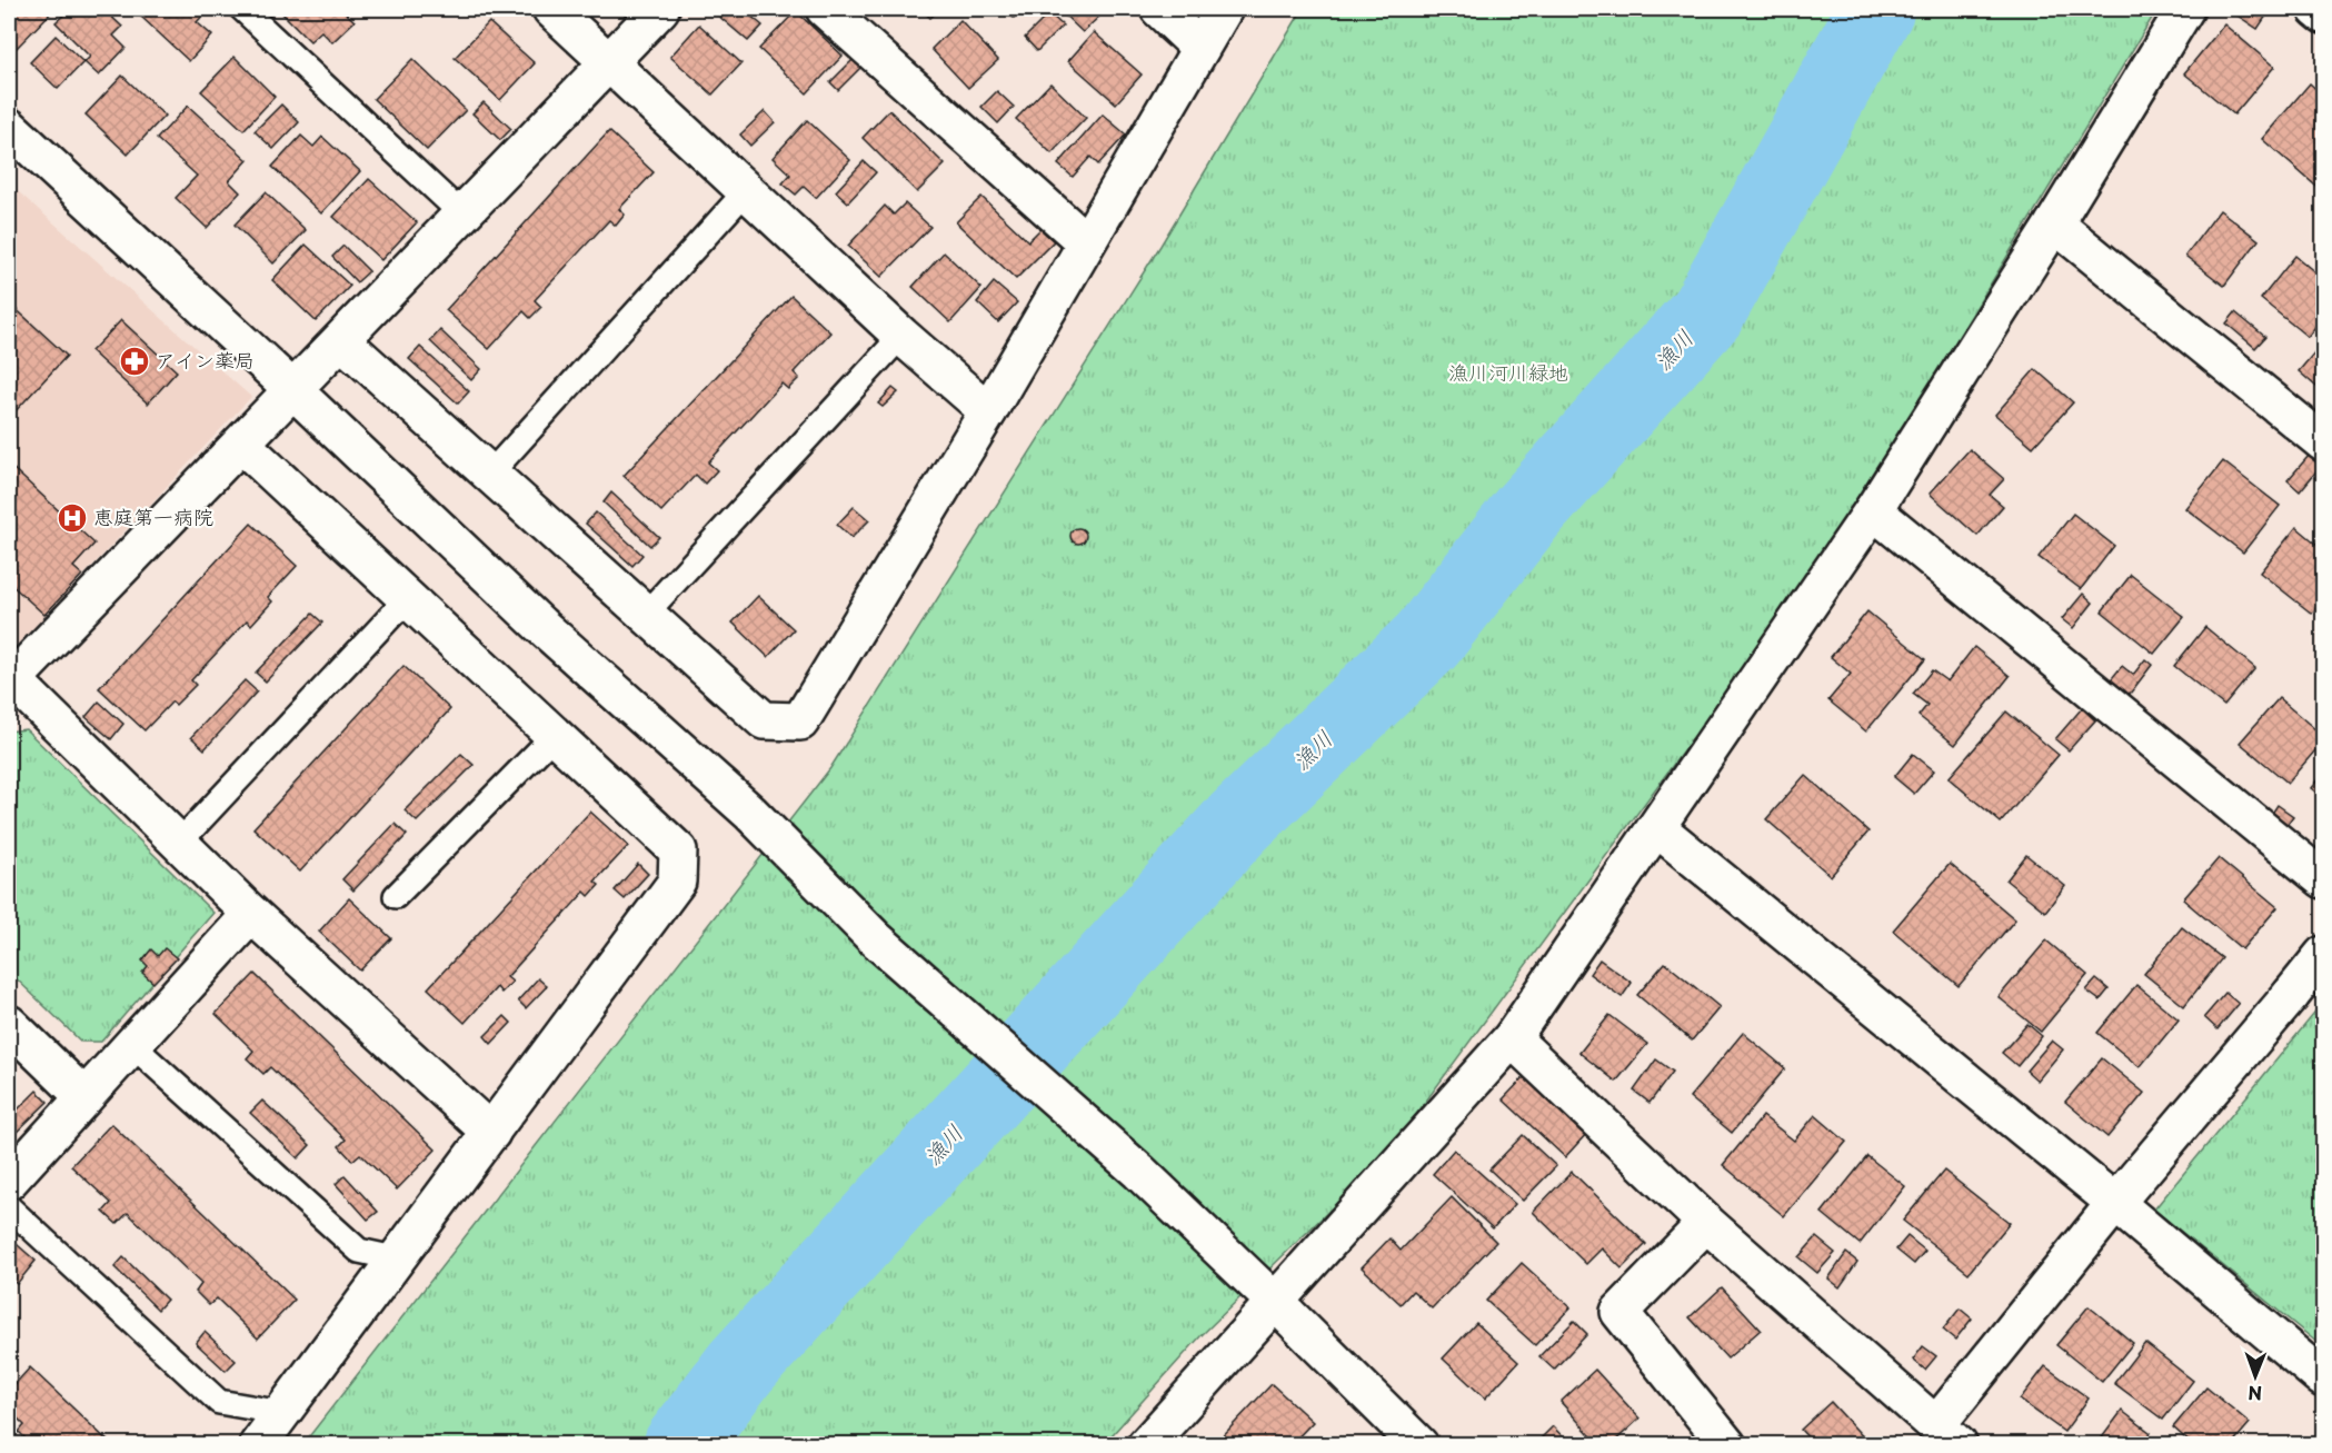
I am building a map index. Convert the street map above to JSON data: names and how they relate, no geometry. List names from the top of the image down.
{
  "water": ["漁川"],
  "parks": ["漁川河川緑地"],
  "places": {
    "pharmacy": ["アイン薬局"],
    "hospital": ["恵庭第一病院"]
  },
  "north": "bottom"
}
